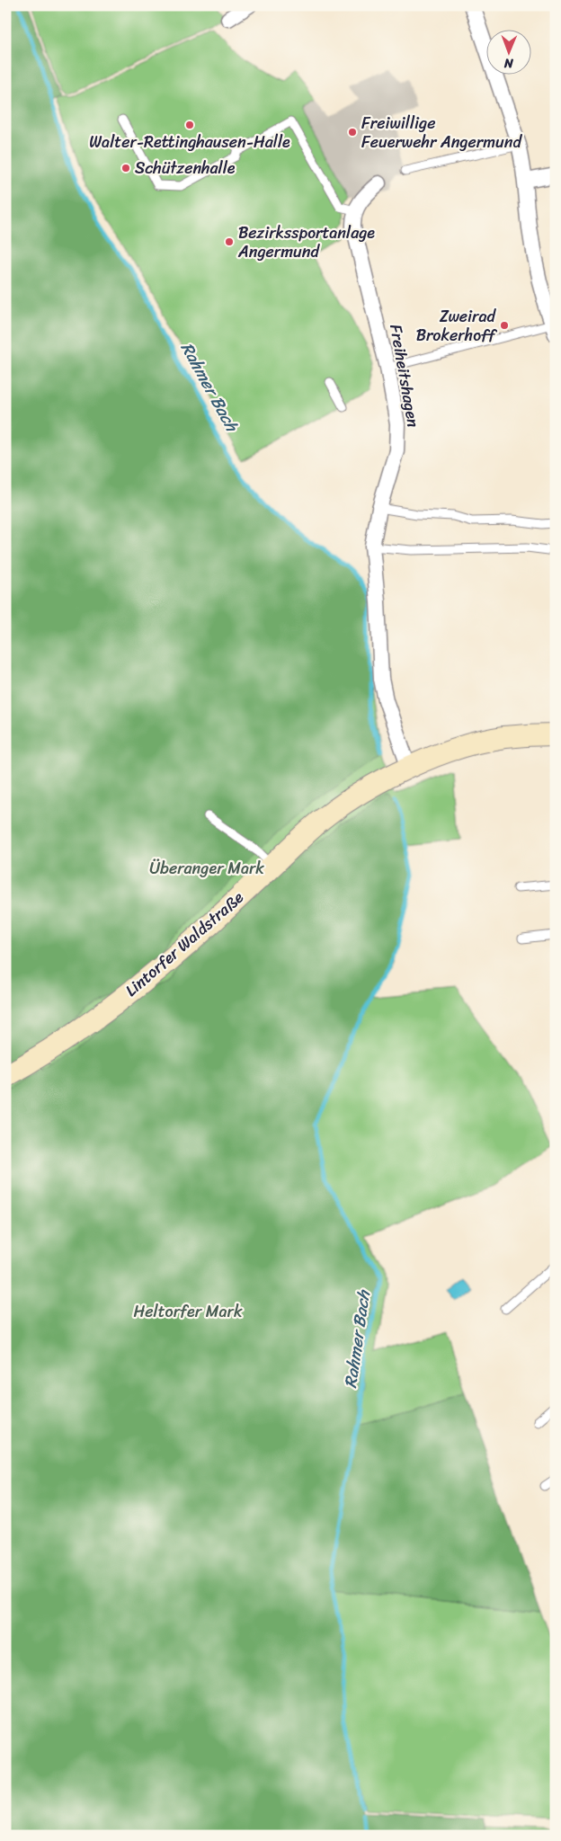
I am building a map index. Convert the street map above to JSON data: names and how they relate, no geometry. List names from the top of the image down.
{
  "streets": {
    "main road": ["Lintorfer Waldstraße"],
    "street": ["Freiheitshagen"]
  },
  "crossings": [
    ["Freiheitshagen", "Lintorfer Waldstraße"]
  ],
  "water": ["Rahmer Bach"],
  "parks": ["Überanger Mark", "Heltorfer Mark"],
  "places": [
    "Walter-Rettinghausen-Halle",
    "Freiwillige Feuerwehr Angermund",
    "Schützenhalle",
    "Bezirkssportanlage Angermund",
    "Zweirad Brokerhoff"
  ],
  "north": "bottom"
}
